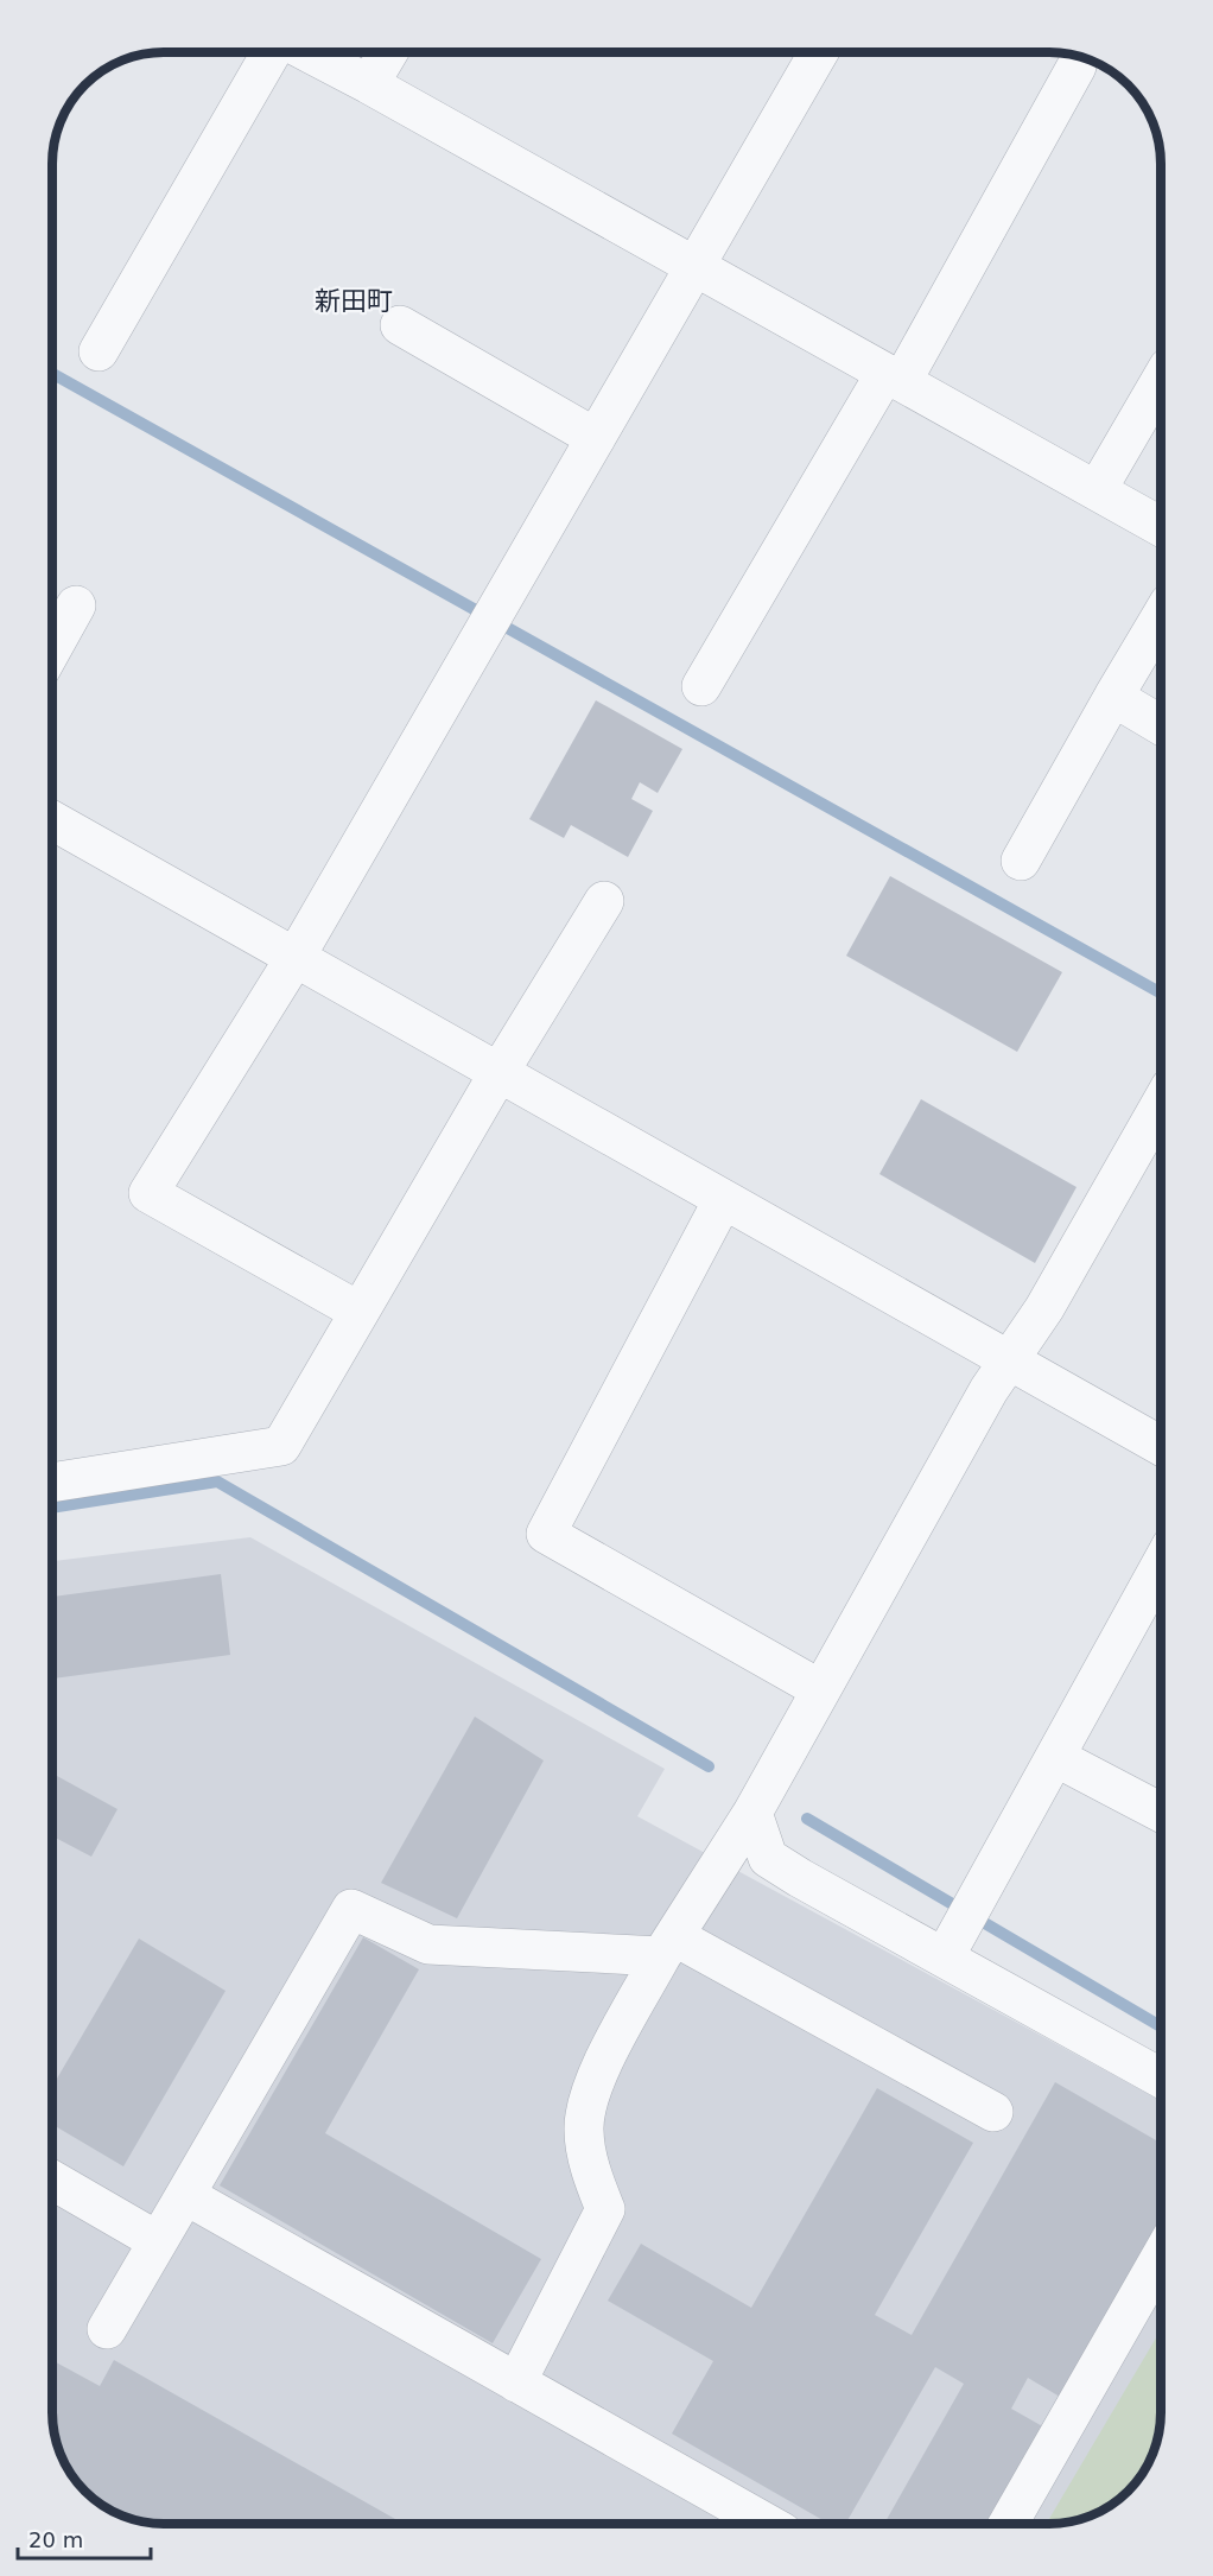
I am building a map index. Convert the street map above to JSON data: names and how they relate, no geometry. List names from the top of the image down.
{
  "districts": ["新田町"],
  "scale_bar": "20 m"
}
